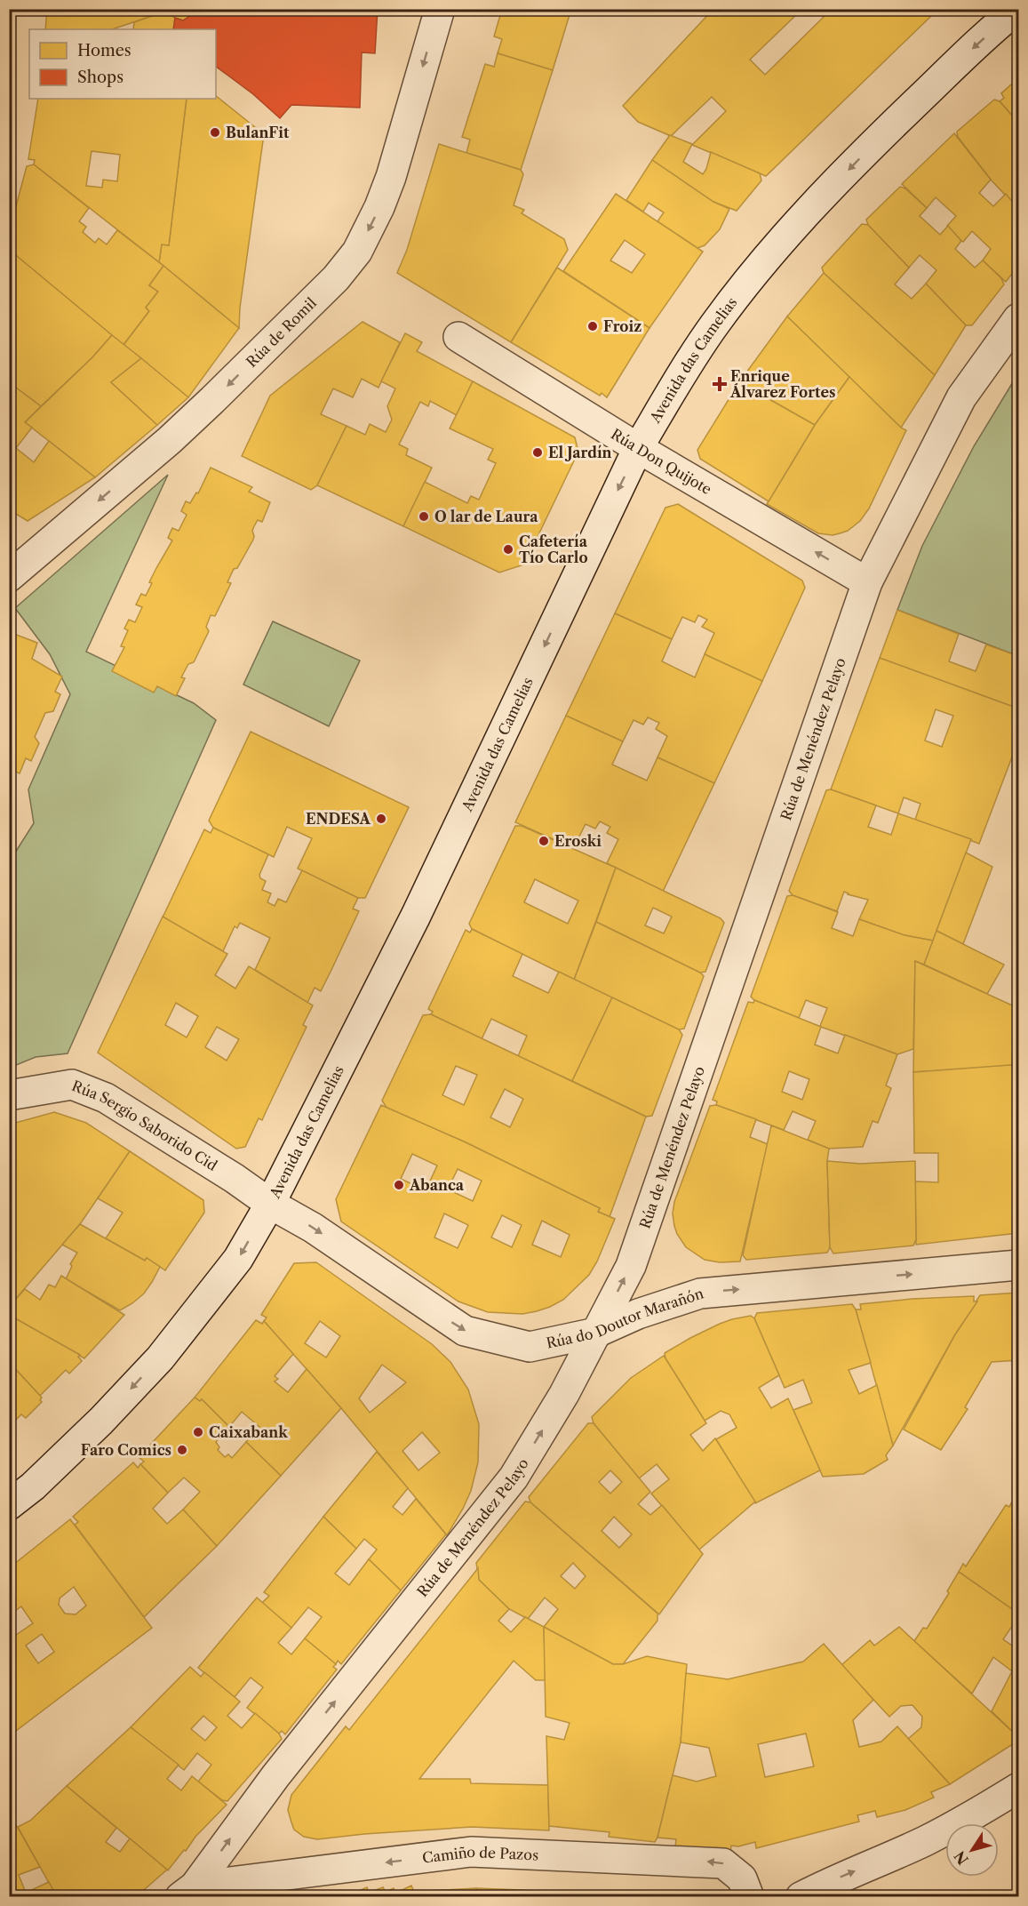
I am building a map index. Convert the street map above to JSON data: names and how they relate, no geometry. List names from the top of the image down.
{
  "streets": {
    "street": [
      "Rúa de Romil",
      "Avenida das Camelias",
      "Rúa Don Quijote",
      "Rúa de Menéndez Pelayo",
      "Rúa Sergio Saborido Cid",
      "Rúa do Doutor Marañón",
      "Camiño de Pazos"
    ]
  },
  "crossings": [
    ["Avenida das Camelias", "Rúa Don Quijote"],
    ["Avenida das Camelias", "Rúa Sergio Saborido Cid"],
    ["Avenida das Camelias", "Rúa do Doutor Marañón"],
    ["Rúa Don Quijote", "Rúa de Menéndez Pelayo"],
    ["Rúa de Menéndez Pelayo", "Rúa do Doutor Marañón"],
    ["Rúa de Menéndez Pelayo", "Camiño de Pazos"],
    ["Rúa Sergio Saborido Cid", "Rúa do Doutor Marañón"]
  ],
  "one_way": [
    "Rúa de Romil",
    "Avenida das Camelias",
    "Rúa Don Quijote",
    "Rúa de Menéndez Pelayo",
    "Rúa do Doutor Marañón",
    "Camiño de Pazos"
  ],
  "places": {
    "other": [
      "BulanFit",
      "Froiz",
      "El Jardín",
      "O lar de Laura",
      "Cafetería Tío Carlo",
      "ENDESA",
      "Eroski",
      "Abanca",
      "Caixabank",
      "Faro Comics"
    ],
    "health": ["Enrique Álvarez Fortes"]
  },
  "legend": ["Homes", "Shops"],
  "north": "bottom left"
}
